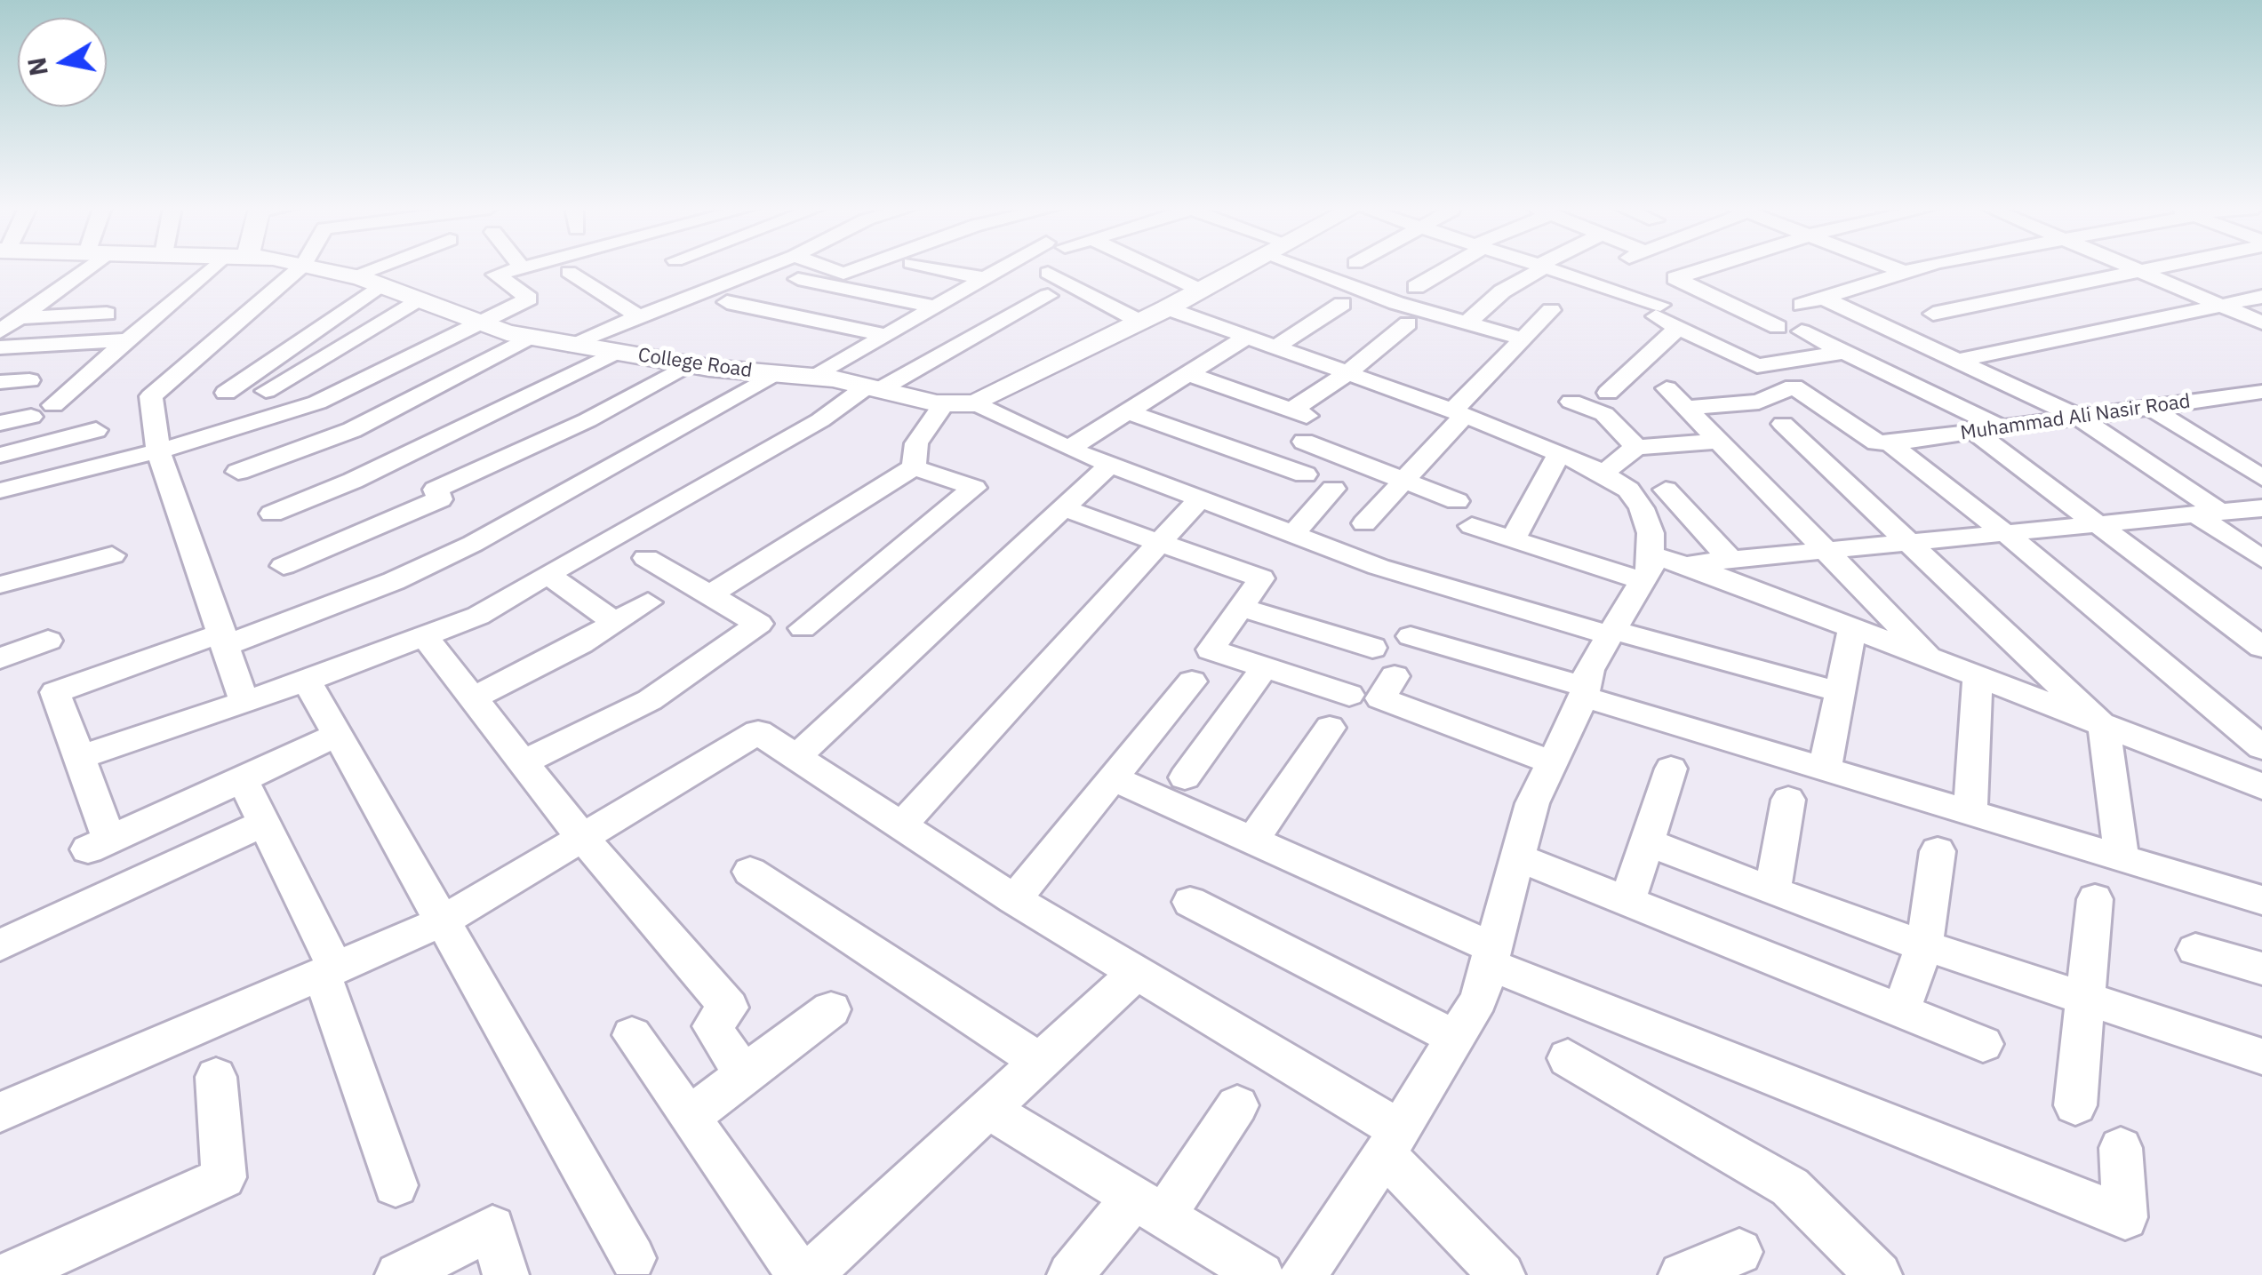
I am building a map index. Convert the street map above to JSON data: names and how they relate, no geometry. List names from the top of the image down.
{
  "streets": {
    "street": ["College Road", "Muhammad Ali Nasir Road"]
  },
  "north": "left"
}
